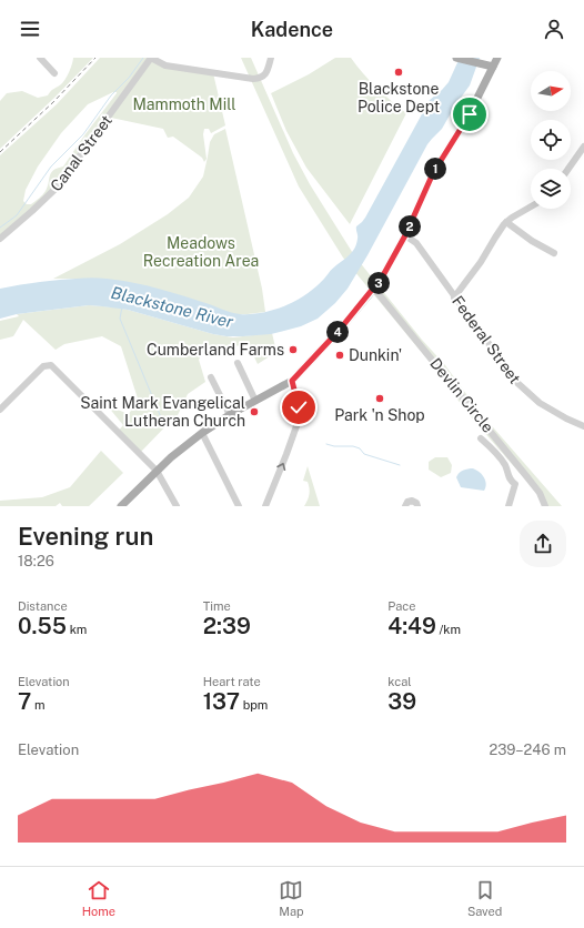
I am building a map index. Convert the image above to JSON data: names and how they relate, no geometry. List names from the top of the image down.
{
  "streets": {
    "street": ["Canal Street", "Federal Street", "Devlin Circle"]
  },
  "water": ["Blackstone River"],
  "parks": ["Mammoth Mill", "Meadows Recreation Area"],
  "places": [
    "Blackstone Police Dept",
    "Cumberland Farms",
    "Dunkin'",
    "Park 'n Shop",
    "Saint Mark Evangelical Lutheran Church"
  ],
  "north": "right",
  "page": {
    "header": "Kadence",
    "pins": [
      "1",
      "2",
      "3",
      "4"
    ],
    "heading": ["Evening run", "18:26"],
    "stats": [
      ["Distance", "0.55 km"],
      ["Time", "2:39"],
      ["Pace", "4:49 /km"],
      ["Elevation", "7 m"],
      ["Heart rate", "137 bpm"],
      ["kcal", "39"]
    ],
    "chart": ["Elevation", "239–246 m"],
    "tabs": ["Home", "Map", "Saved"]
  }
}
